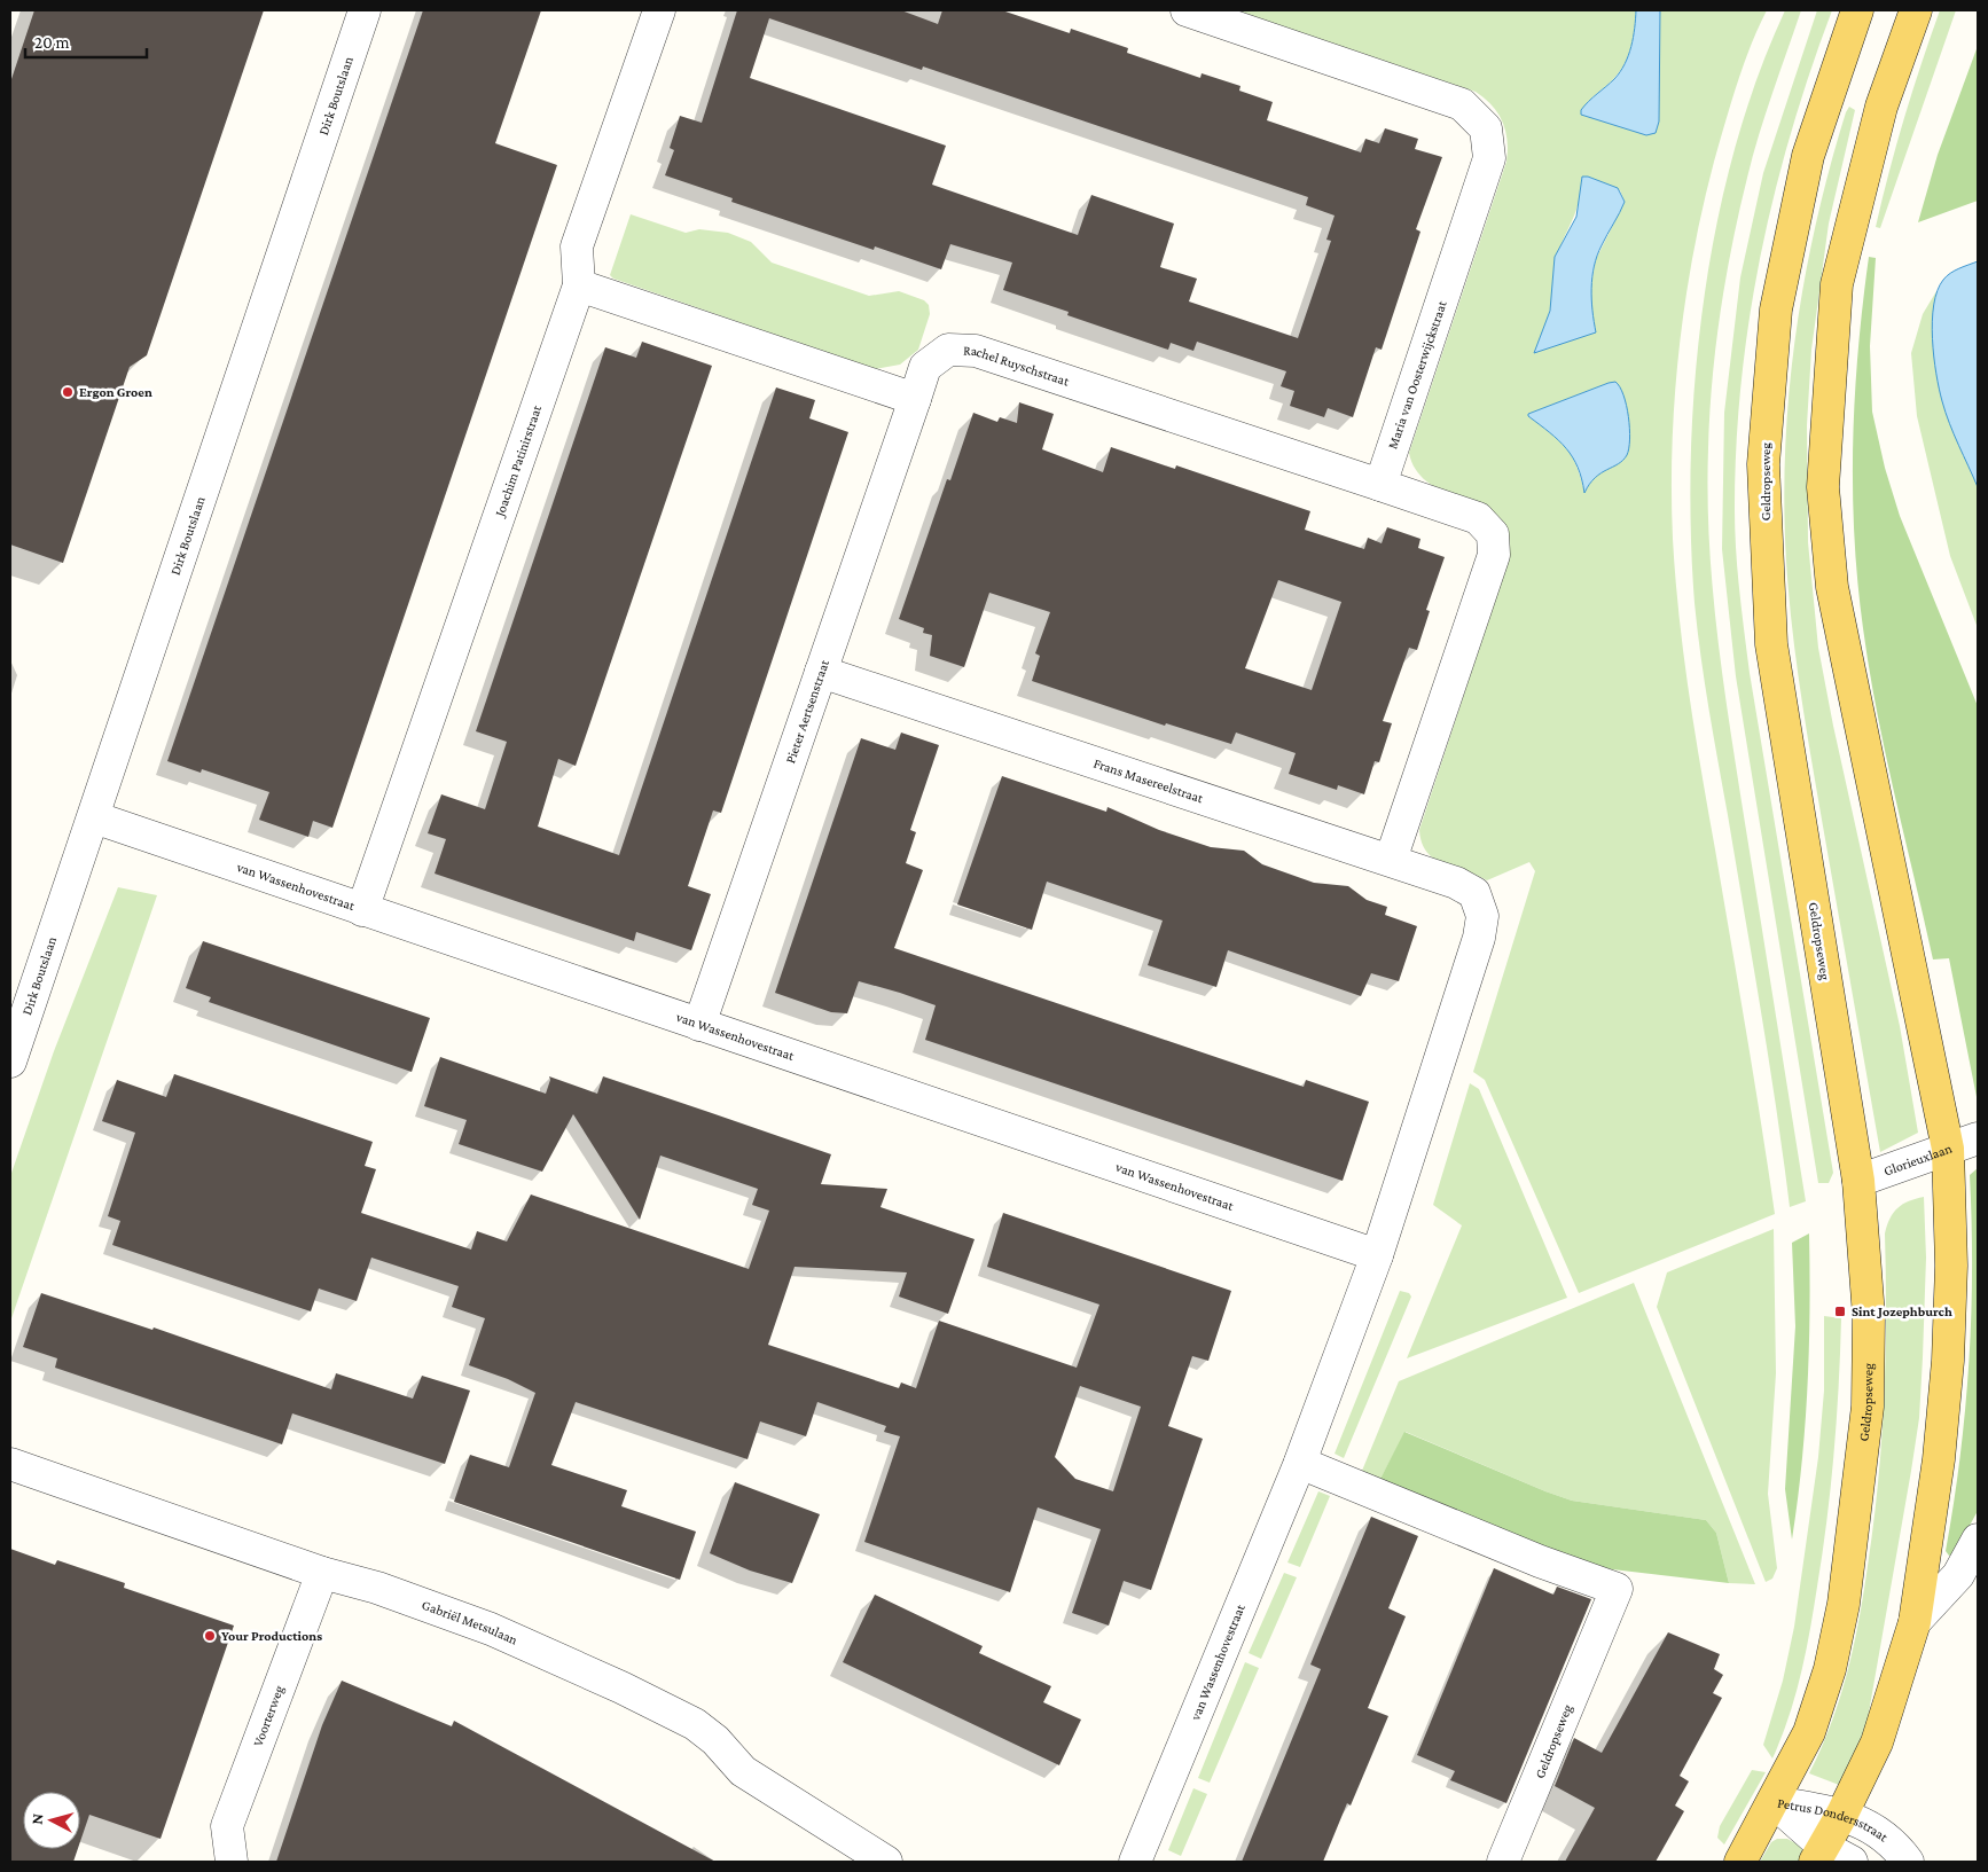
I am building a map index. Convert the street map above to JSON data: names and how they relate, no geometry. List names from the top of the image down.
{
  "streets": {
    "main road": ["Geldropseweg"],
    "street": [
      "Dirk Boutslaan",
      "Rachel Ruyschstraat",
      "Maria van Oosterwijckstraat",
      "Joachim Patinirstraat",
      "Pieter Aertsenstraat",
      "Frans Masereelstraat",
      "van Wassenhovestraat",
      "Glorieuxlaan",
      "Gabriël Metsulaan",
      "Voorterweg",
      "Petrus Dondersstraat"
    ]
  },
  "crossings": [
    ["Dirk Boutslaan", "van Wassenhovestraat"],
    ["Rachel Ruyschstraat", "Maria van Oosterwijckstraat"],
    ["Rachel Ruyschstraat", "Pieter Aertsenstraat"],
    ["Joachim Patinirstraat", "van Wassenhovestraat"],
    ["Geldropseweg", "van Wassenhovestraat"],
    ["Geldropseweg", "Glorieuxlaan"],
    ["Geldropseweg", "Petrus Dondersstraat"],
    ["Pieter Aertsenstraat", "Frans Masereelstraat"],
    ["Pieter Aertsenstraat", "van Wassenhovestraat"],
    ["Frans Masereelstraat", "van Wassenhovestraat"],
    ["Gabriël Metsulaan", "Voorterweg"]
  ],
  "places": {
    "other": ["Ergon Groen", "Your Productions"],
    "transit": ["Sint Jozephburch"]
  },
  "scale_bar": "20 m",
  "north": "left"
}
